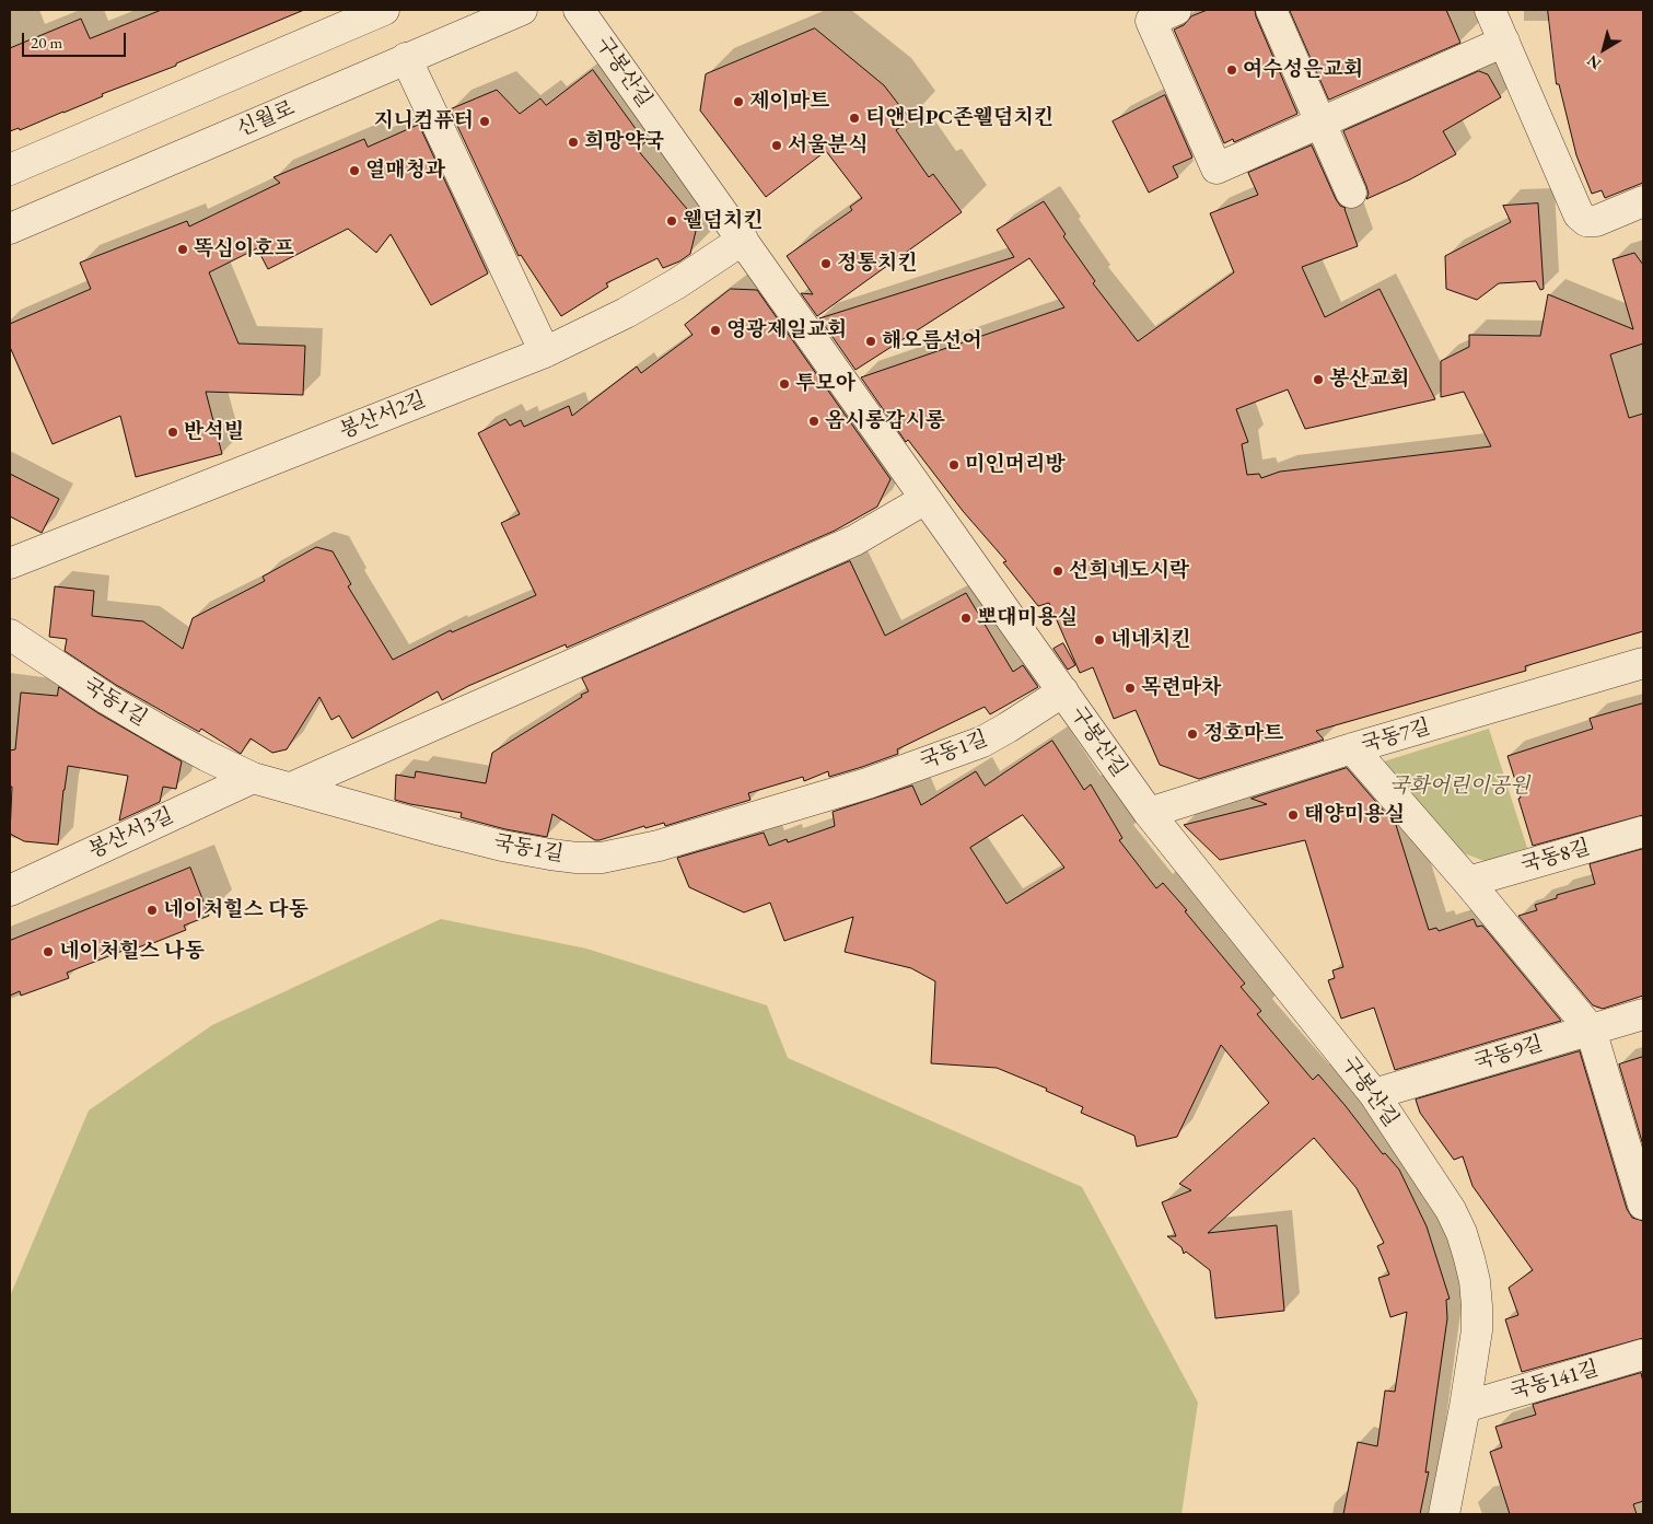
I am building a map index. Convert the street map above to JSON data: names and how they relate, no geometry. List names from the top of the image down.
{
  "streets": {
    "street": [
      "구봉산길",
      "신월로",
      "봉산서2길",
      "국동1길",
      "국동7길",
      "봉산서3길",
      "국동8길",
      "국동9길",
      "국동141길"
    ]
  },
  "crossings": [
    ["구봉산길", "봉산서2길"],
    ["구봉산길", "국동1길"],
    ["구봉산길", "국동7길"],
    ["구봉산길", "국동9길"],
    ["구봉산길", "국동141길"],
    ["국동1길", "봉산서3길"]
  ],
  "parks": ["국화어린이공원"],
  "places": [
    "여수성은교회",
    "제이마트",
    "티앤티PC존웰덤치킨",
    "지니컴퓨터",
    "희망약국",
    "서울분식",
    "열매청과",
    "웰덤치킨",
    "똑심이호프",
    "정통치킨",
    "영광제일교회",
    "해오름선어",
    "봉산교회",
    "투모아",
    "옴시롱감시롱",
    "반석빌",
    "미인머리방",
    "선희네도시락",
    "뽀대미용실",
    "네네치킨",
    "목련마차",
    "정호마트",
    "태양미용실",
    "네이처힐스 다동",
    "네이처힐스 나동"
  ],
  "scale_bar": "20 m",
  "north": "bottom left"
}
